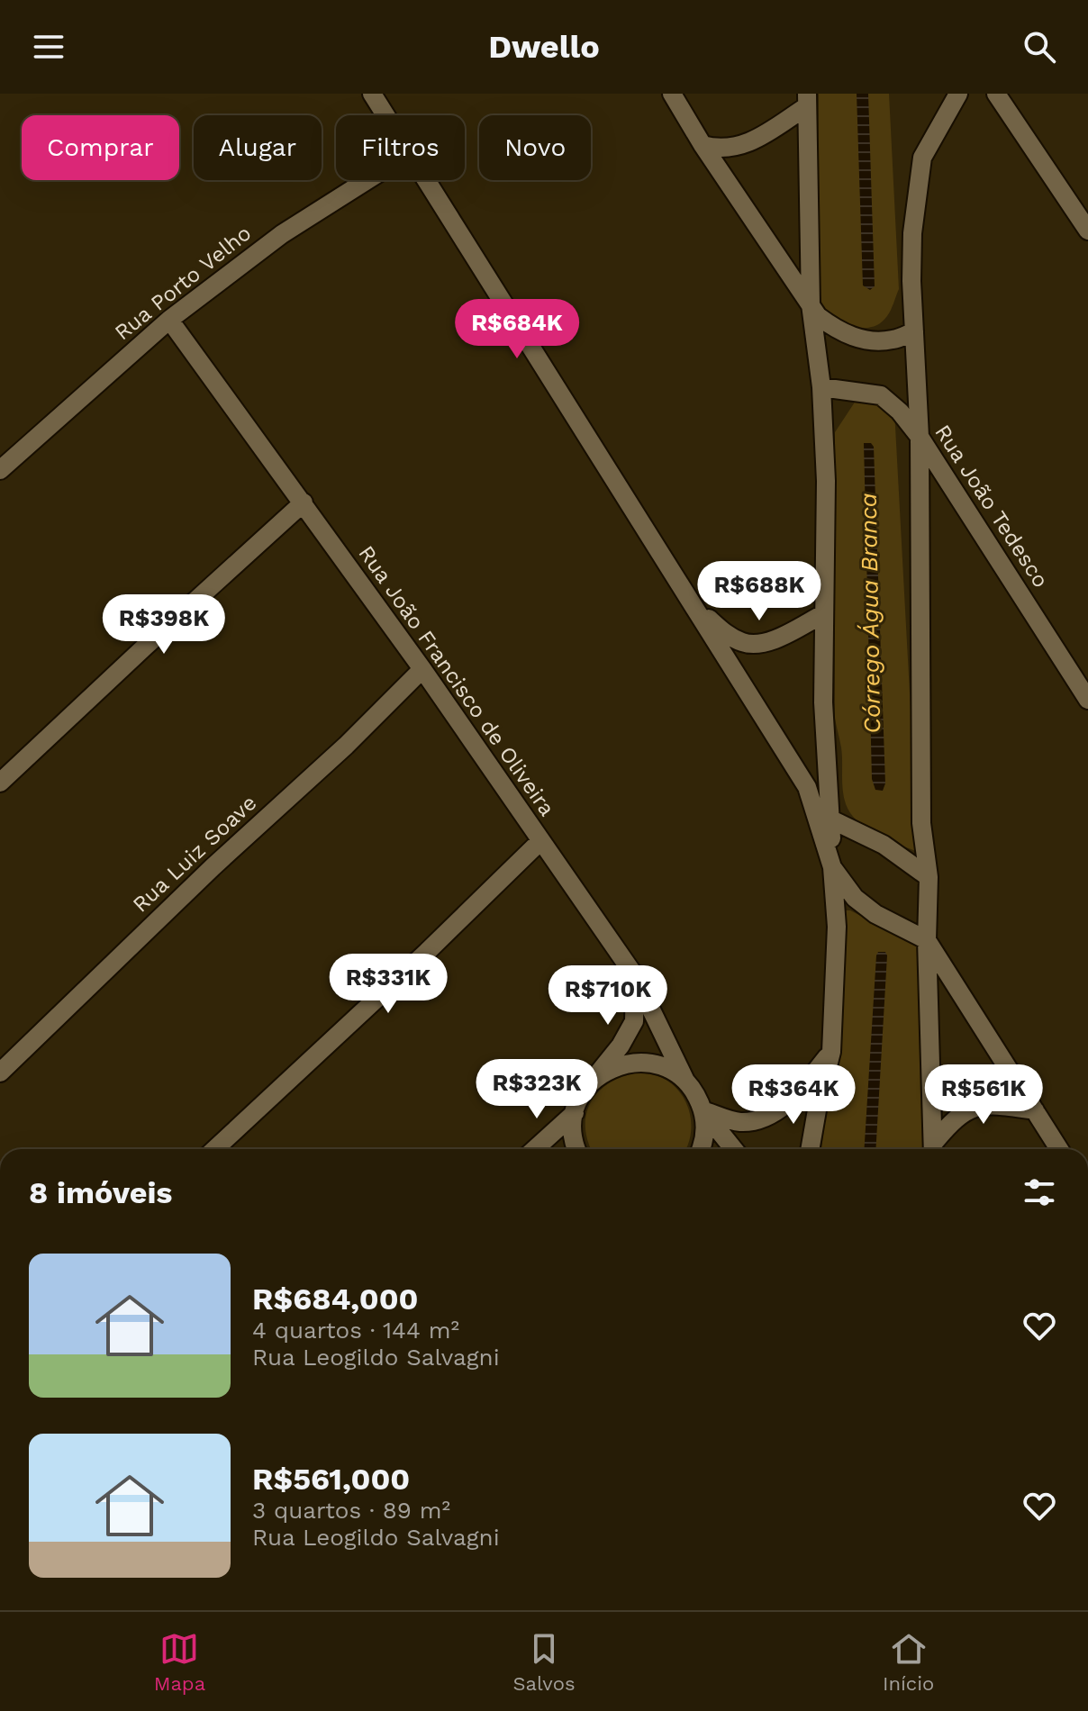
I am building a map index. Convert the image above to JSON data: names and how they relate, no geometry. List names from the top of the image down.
{
  "streets": {
    "street": [
      "Rua Porto Velho",
      "Rua João Tedesco",
      "Rua João Francisco de Oliveira",
      "Rua Luiz Soave"
    ]
  },
  "crossings": [
    ["Rua Porto Velho", "Rua João Francisco de Oliveira"],
    ["Rua João Francisco de Oliveira", "Rua Luiz Soave"]
  ],
  "water": ["Córrego Água Branca"],
  "page": {
    "header": "Dwello",
    "chip": [
      "Comprar",
      "Alugar",
      "Filtros",
      "Novo"
    ],
    "price": [
      "R$684K",
      "R$688K",
      "R$398K",
      "R$331K",
      "R$710K",
      "R$323K",
      "R$364K",
      "R$561K"
    ],
    "heading": "8 imóveis",
    "list": [
      {
        "name": "R$684,000",
        "note": "4 quartos · 144 m² · Rua Leogildo Salvagni"
      },
      {
        "name": "R$561,000",
        "note": "3 quartos · 89 m² · Rua Leogildo Salvagni"
      }
    ],
    "tabs": ["Mapa", "Salvos", "Início"]
  }
}
